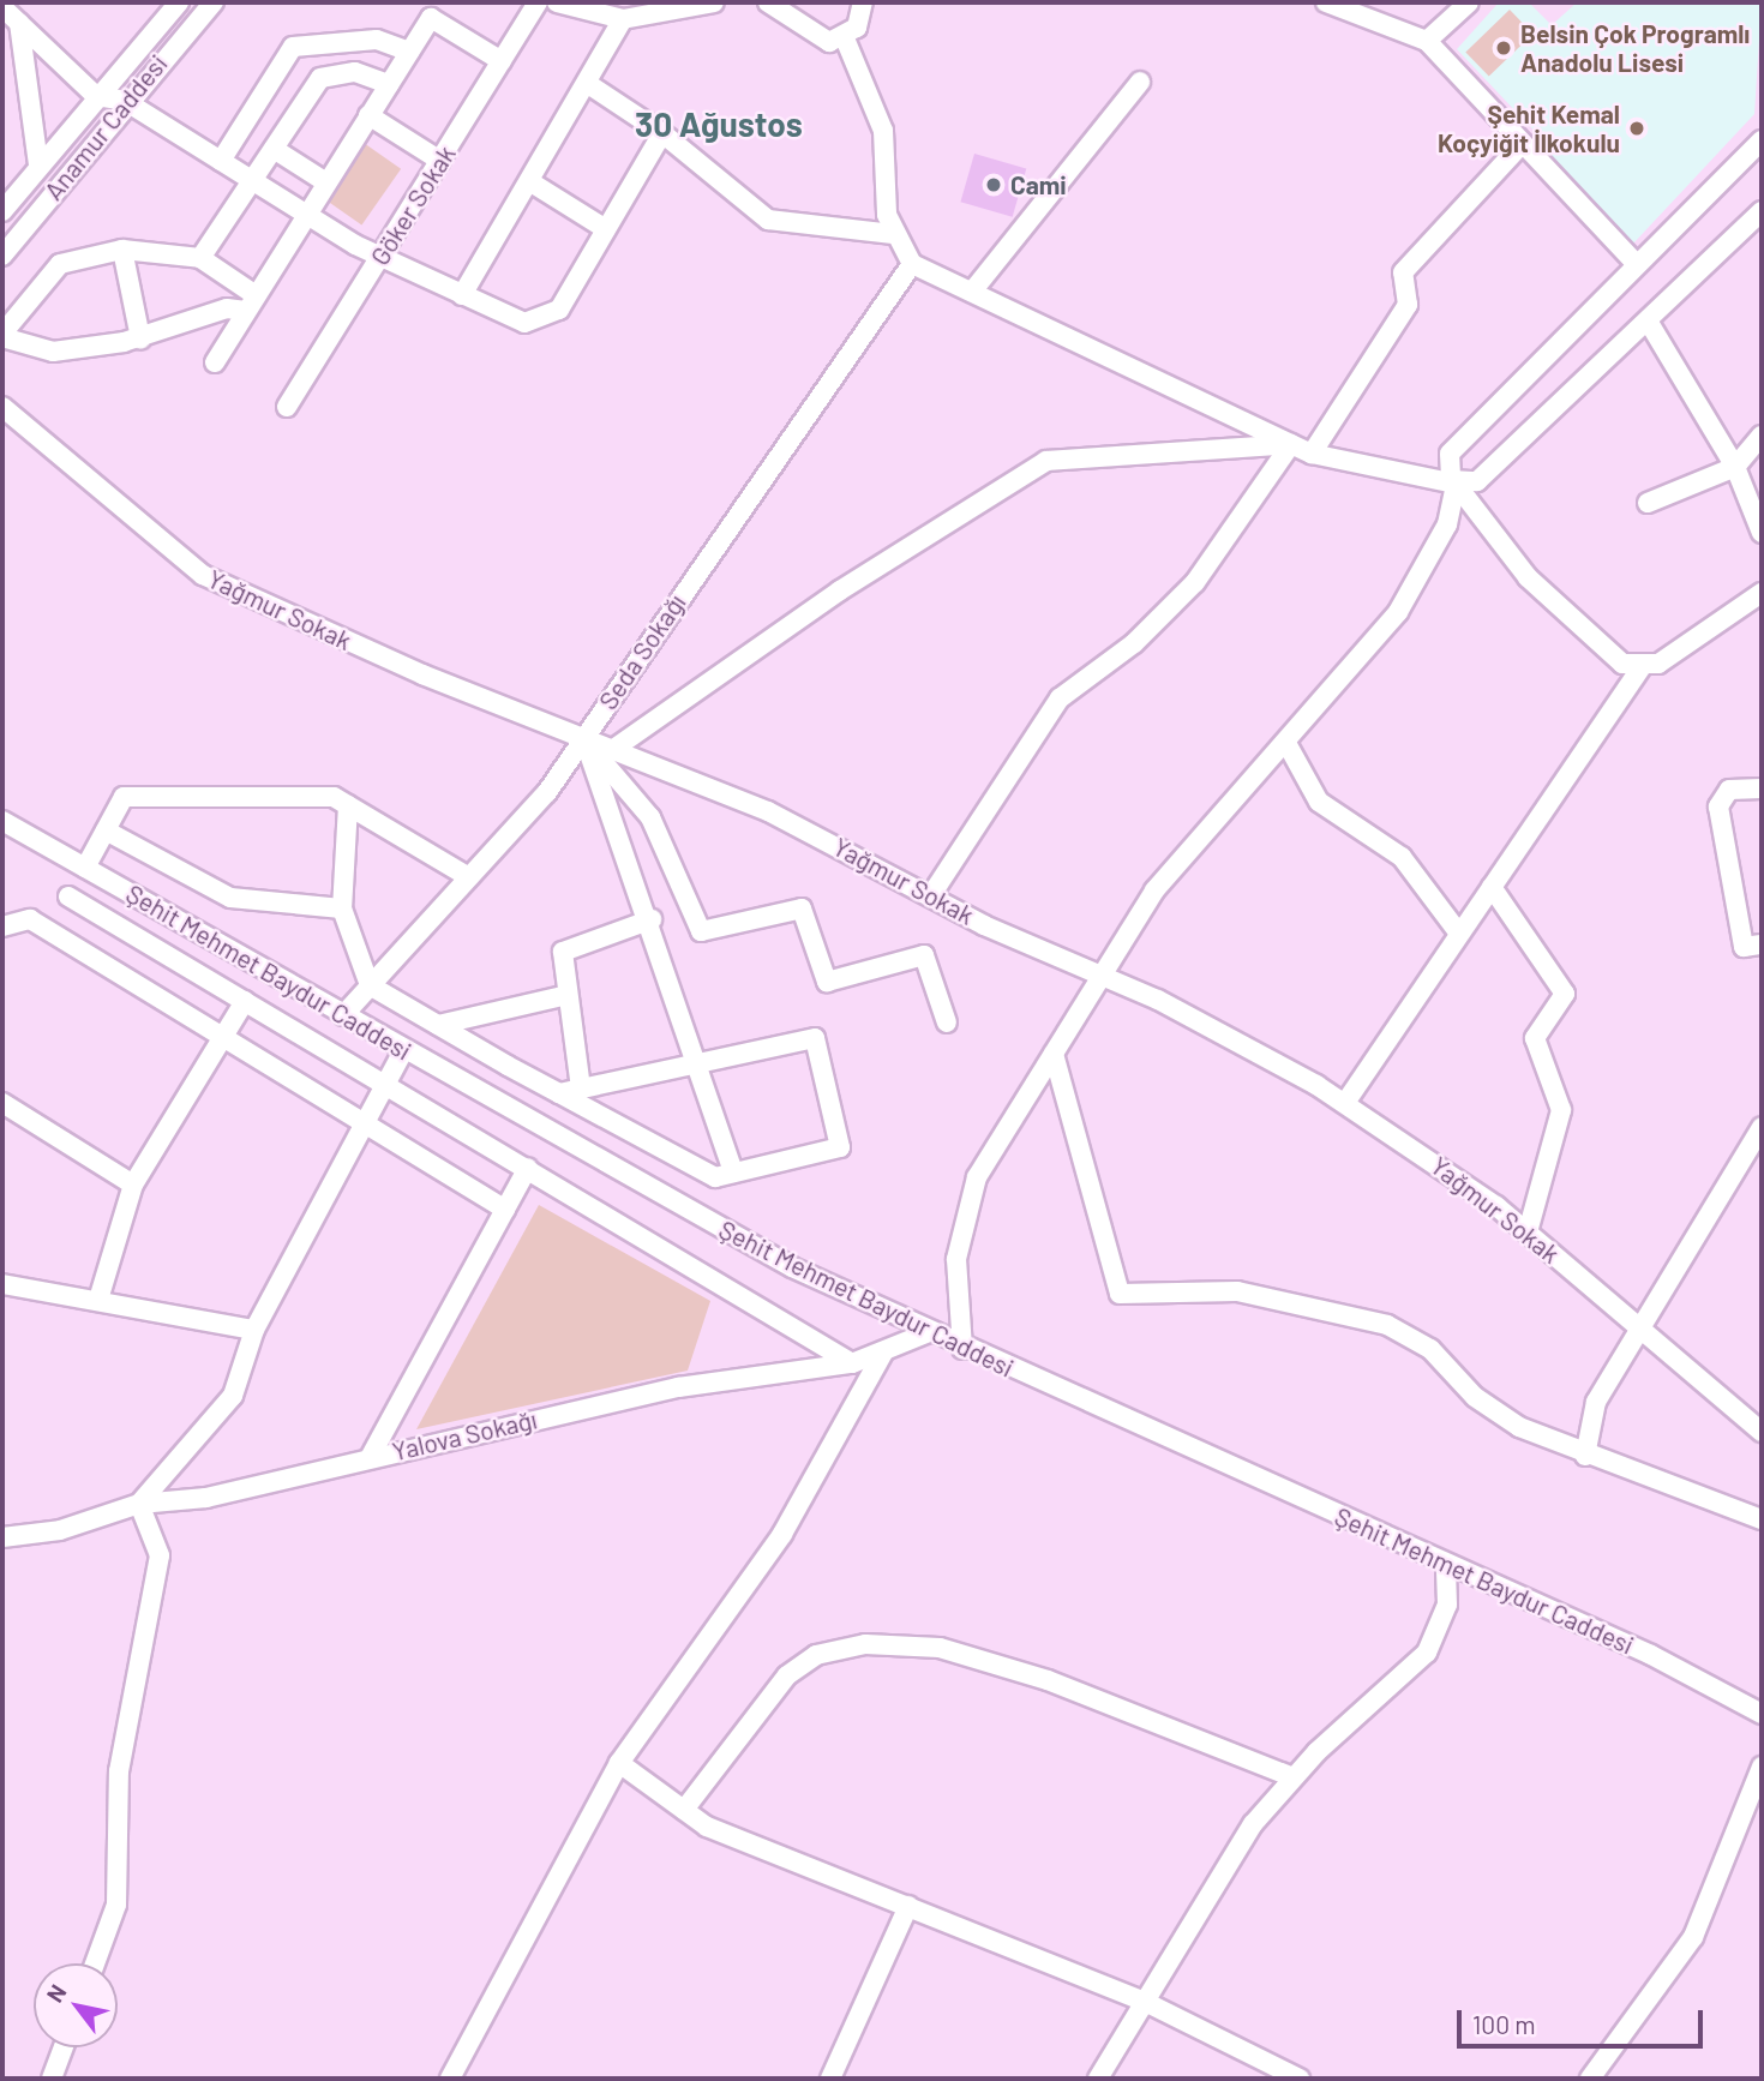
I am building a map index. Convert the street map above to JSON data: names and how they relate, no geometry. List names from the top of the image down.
{
  "streets": {
    "street": [
      "Anamur Caddesi",
      "Göker Sokak",
      "Yağmur Sokak",
      "Seda Sokağı",
      "Şehit Mehmet Baydur Caddesi",
      "Yalova Sokağı"
    ]
  },
  "crossings": [
    ["Yağmur Sokak", "Seda Sokağı"],
    ["Seda Sokağı", "Şehit Mehmet Baydur Caddesi"],
    ["Şehit Mehmet Baydur Caddesi", "Yalova Sokağı"]
  ],
  "districts": ["30 Ağustos"],
  "places": ["Belsin Çok Programlı Anadolu Lisesi", "Şehit Kemal Koçyiğit İlkokulu", "Cami"],
  "scale_bar": "100 m",
  "north": "top left"
}
